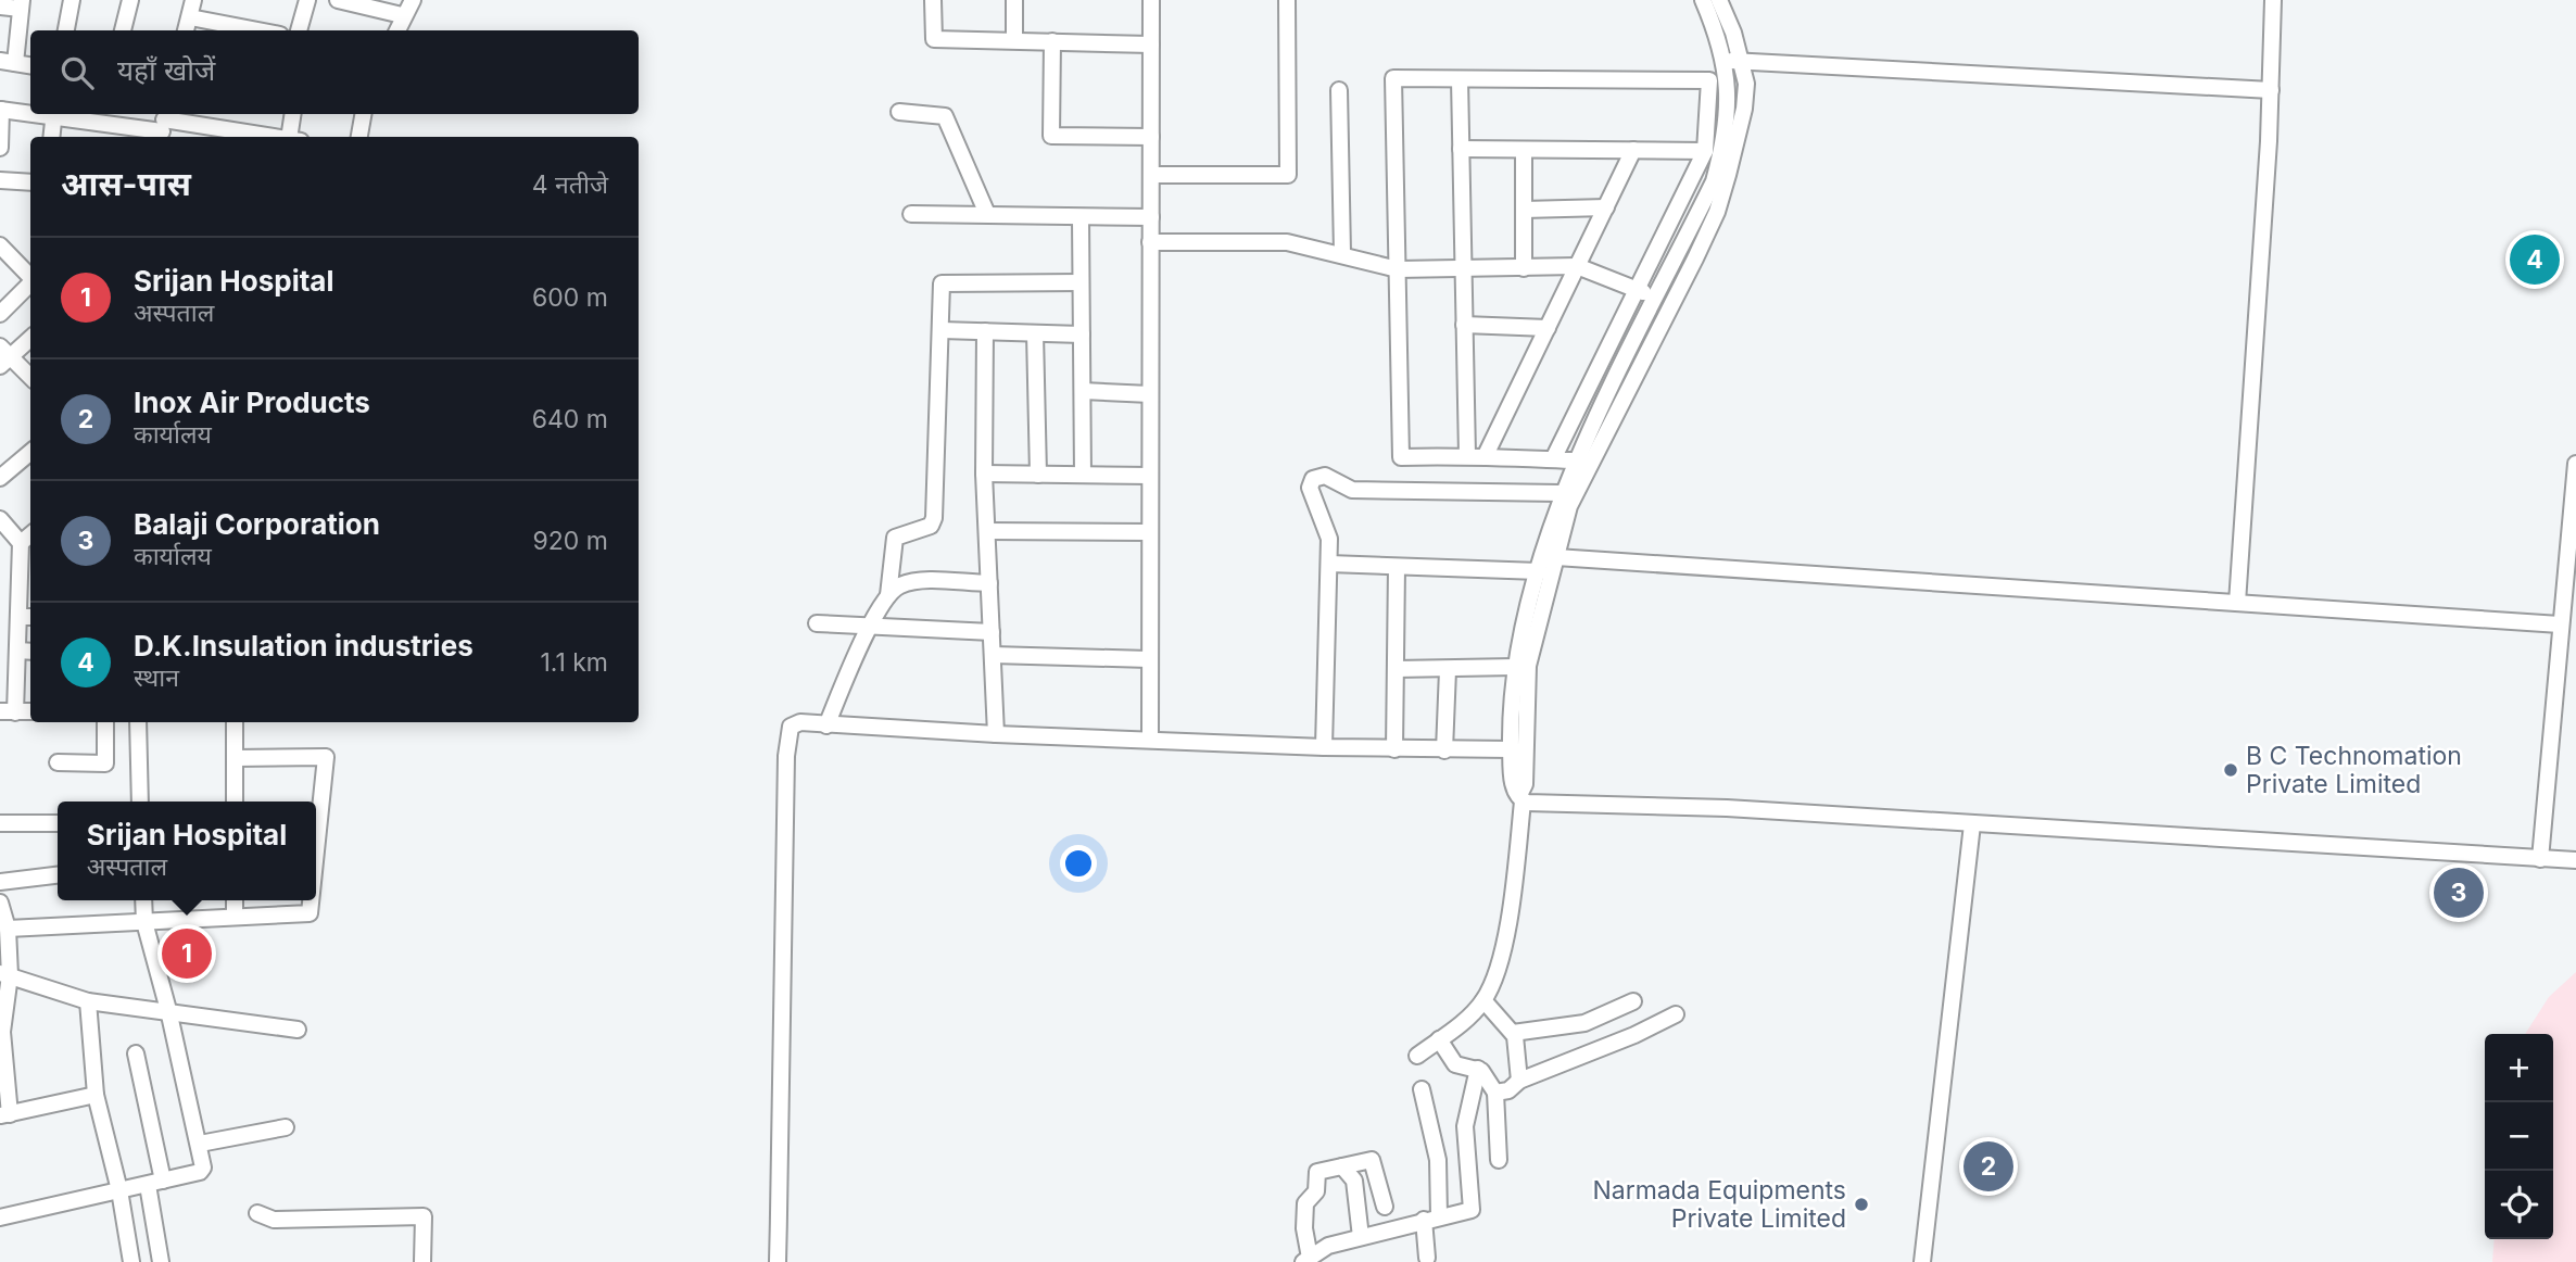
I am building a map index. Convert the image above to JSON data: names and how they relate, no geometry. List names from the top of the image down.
{
  "places": ["B C Technomation Private Limited", "Narmada Equipments Private Limited"],
  "page": {
    "search": "यहाँ खोजें",
    "heading": ["आस-पास", "4 नतीजे"],
    "pins": [
      "4",
      "3",
      "1",
      "2"
    ],
    "list": [
      {
        "mark": "1",
        "name": "Srijan Hospital",
        "note": "अस्पताल",
        "value": "600 m"
      },
      {
        "mark": "2",
        "name": "Inox Air Products",
        "note": "कार्यालय",
        "value": "640 m"
      },
      {
        "mark": "3",
        "name": "Balaji Corporation",
        "note": "कार्यालय",
        "value": "920 m"
      },
      {
        "mark": "4",
        "name": "D.K.Insulation industries",
        "note": "स्थान",
        "value": "1.1 km"
      }
    ],
    "popup": ["Srijan Hospital", "अस्पताल"],
    "map_buttons": ["+", "−"]
  }
}
